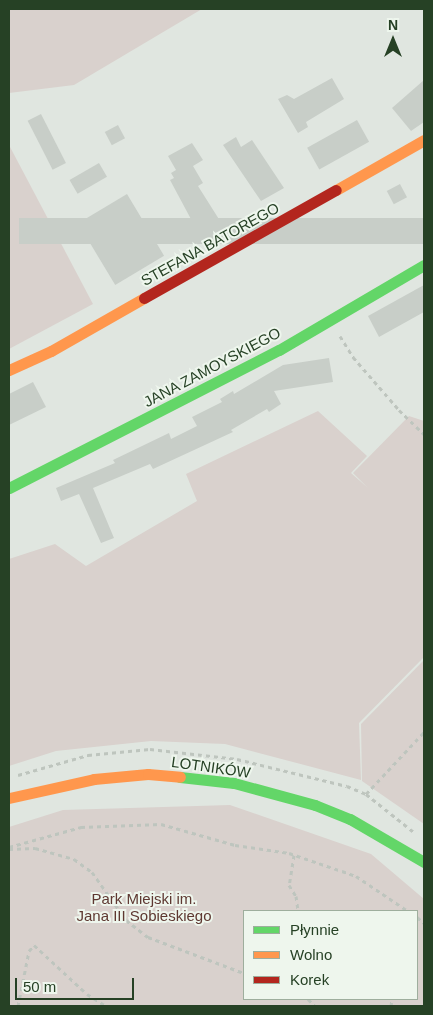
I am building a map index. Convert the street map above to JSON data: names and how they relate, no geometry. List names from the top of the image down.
{
  "streets": {
    "street": ["STEFANA BATOREGO", "JANA ZAMOYSKIEGO", "LOTNIKÓW"]
  },
  "parks": ["Park Miejski im. Jana III Sobieskiego"],
  "legend": ["Płynnie", "Wolno", "Korek"],
  "scale_bar": "50 m",
  "north": "top"
}
